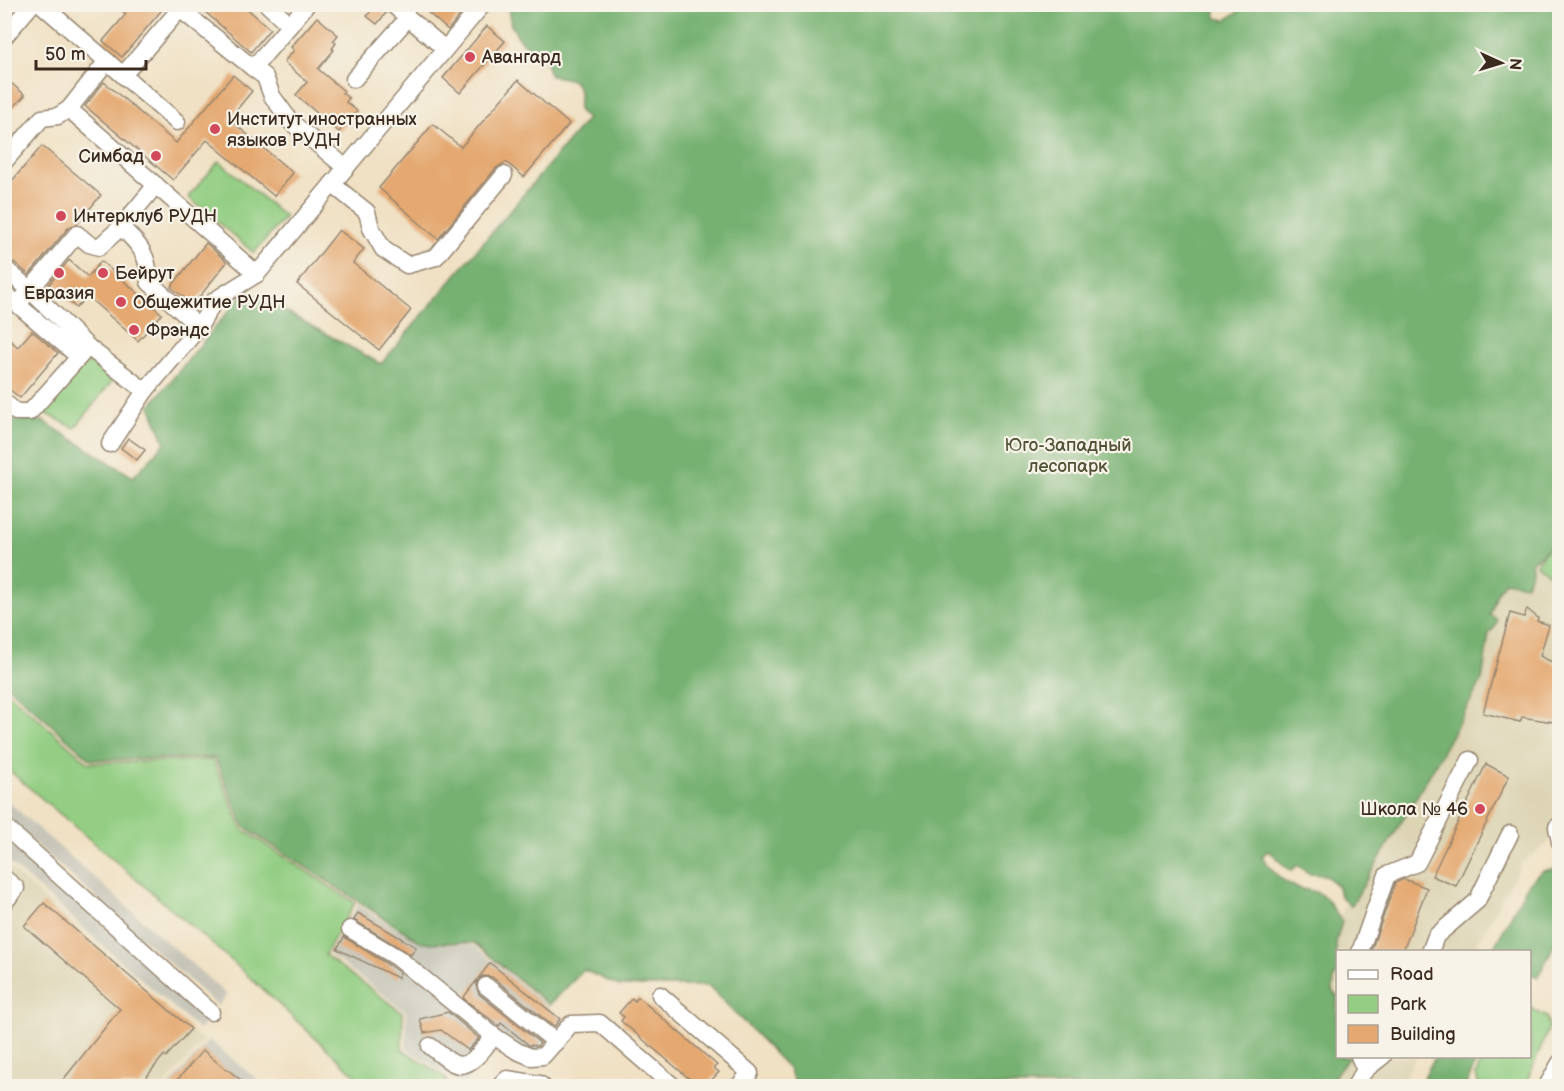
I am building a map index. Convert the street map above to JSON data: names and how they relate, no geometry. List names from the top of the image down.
{
  "parks": ["Юго-Западный лесопарк"],
  "places": [
    "Авангард",
    "Институт иностранных языков РУДН",
    "Симбад",
    "Интерклуб РУДН",
    "Евразия",
    "Бейрут",
    "Общежитие РУДН",
    "Фрэндс",
    "Школа № 46"
  ],
  "legend": ["Road", "Park", "Building"],
  "scale_bar": "50 m",
  "north": "right"
}
